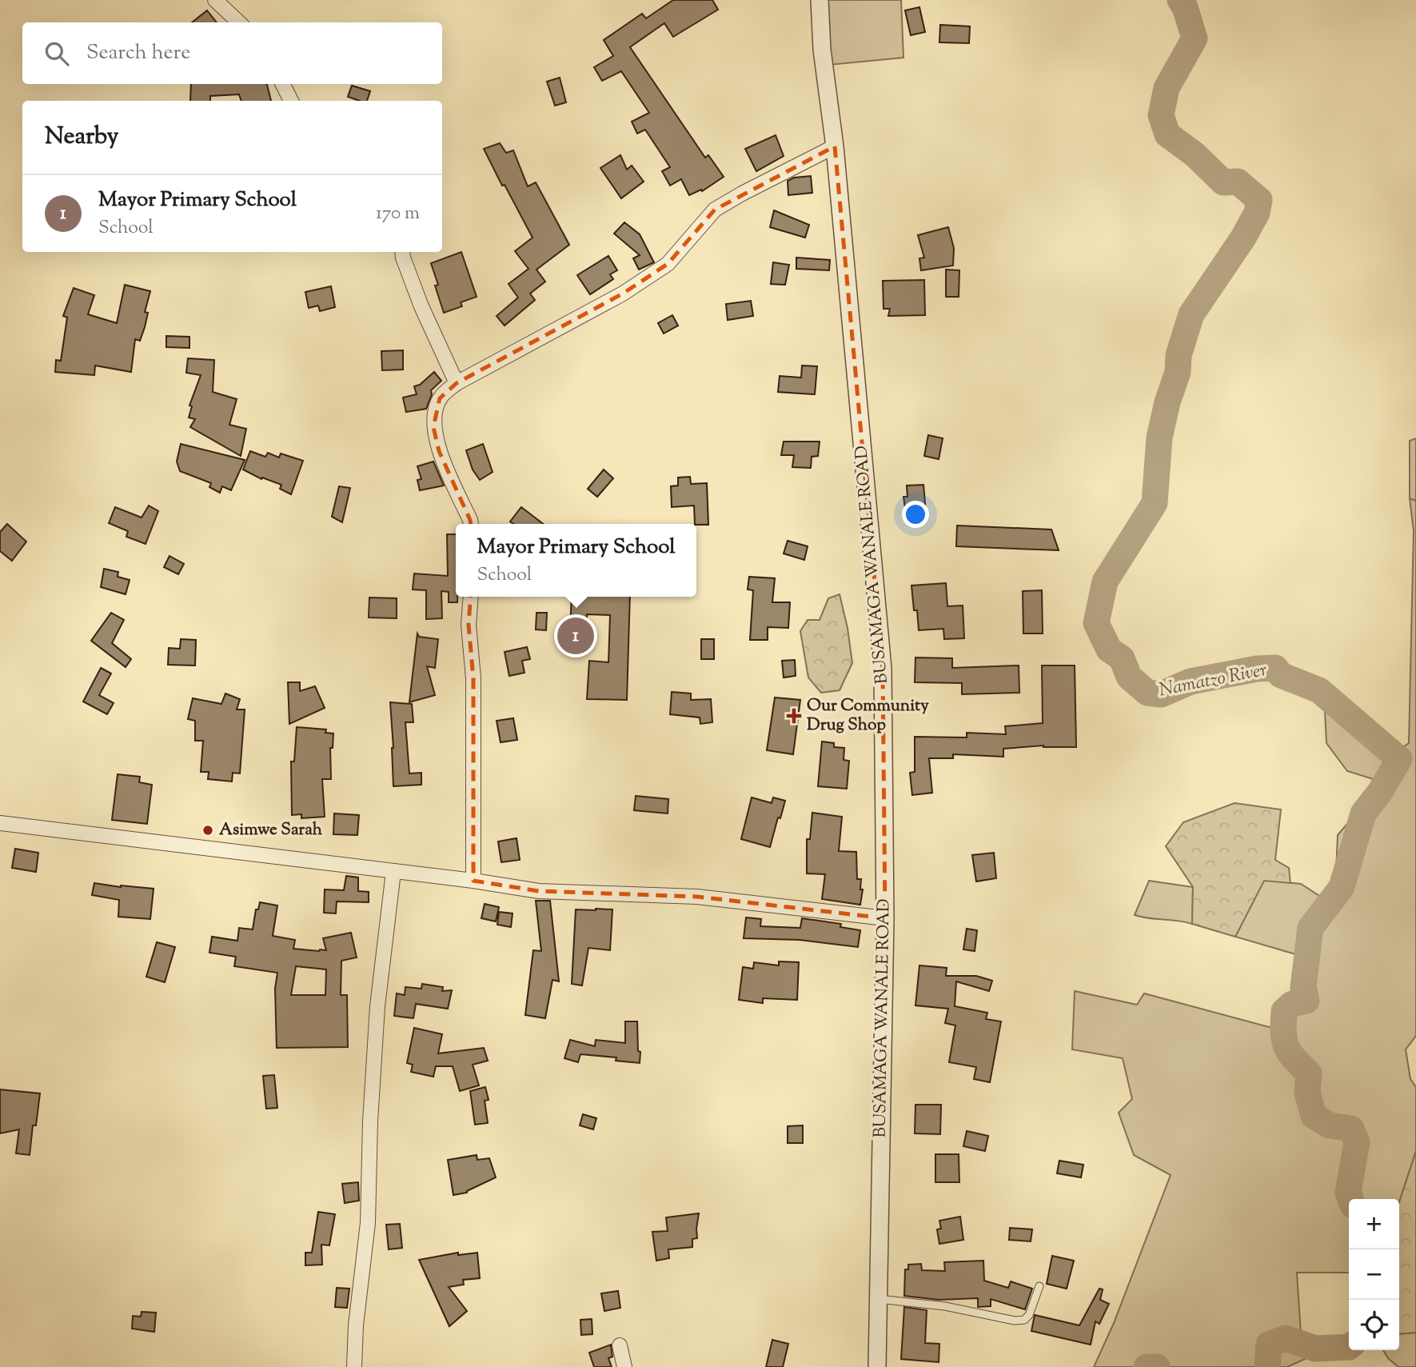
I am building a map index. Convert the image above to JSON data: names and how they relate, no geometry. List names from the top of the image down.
{
  "streets": {
    "street": ["BUSAMAGA WANALE ROAD"]
  },
  "water": ["Namatzo River"],
  "places": {
    "health": ["Our Community Drug Shop"],
    "other": ["Asimwe Sarah"]
  },
  "page": {
    "search": "Search here",
    "heading": "Nearby",
    "list": [
      {
        "mark": "1",
        "name": "Mayor Primary School",
        "note": "School",
        "value": "170 m"
      }
    ],
    "popup": ["Mayor Primary School", "School"],
    "pins": "1",
    "map_buttons": ["+", "−"]
  }
}
